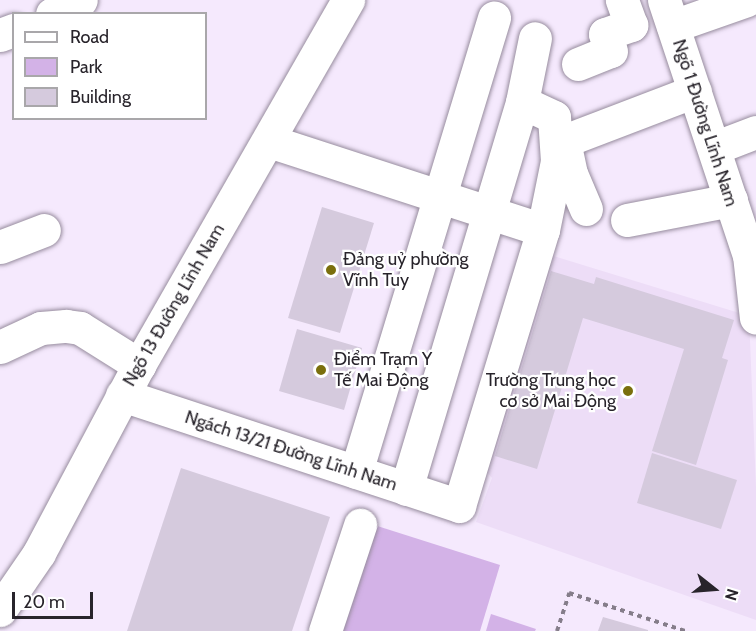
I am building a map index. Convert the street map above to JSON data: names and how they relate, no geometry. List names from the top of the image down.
{
  "streets": {
    "street": ["Ngõ 1 Đường Lĩnh Nam", "Ngõ 13 Đường Lĩnh Nam", "Ngách 13/21 Đường Lĩnh Nam"]
  },
  "crossings": [
    ["Ngõ 13 Đường Lĩnh Nam", "Ngách 13/21 Đường Lĩnh Nam"]
  ],
  "places": ["Đảng uỷ phường Vĩnh Tuy", "Điểm Trạm Y Tế Mai Động", "Trường Trung học cơ sở Mai Động"],
  "legend": ["Road", "Park", "Building"],
  "scale_bar": "20 m",
  "north": "right"
}
